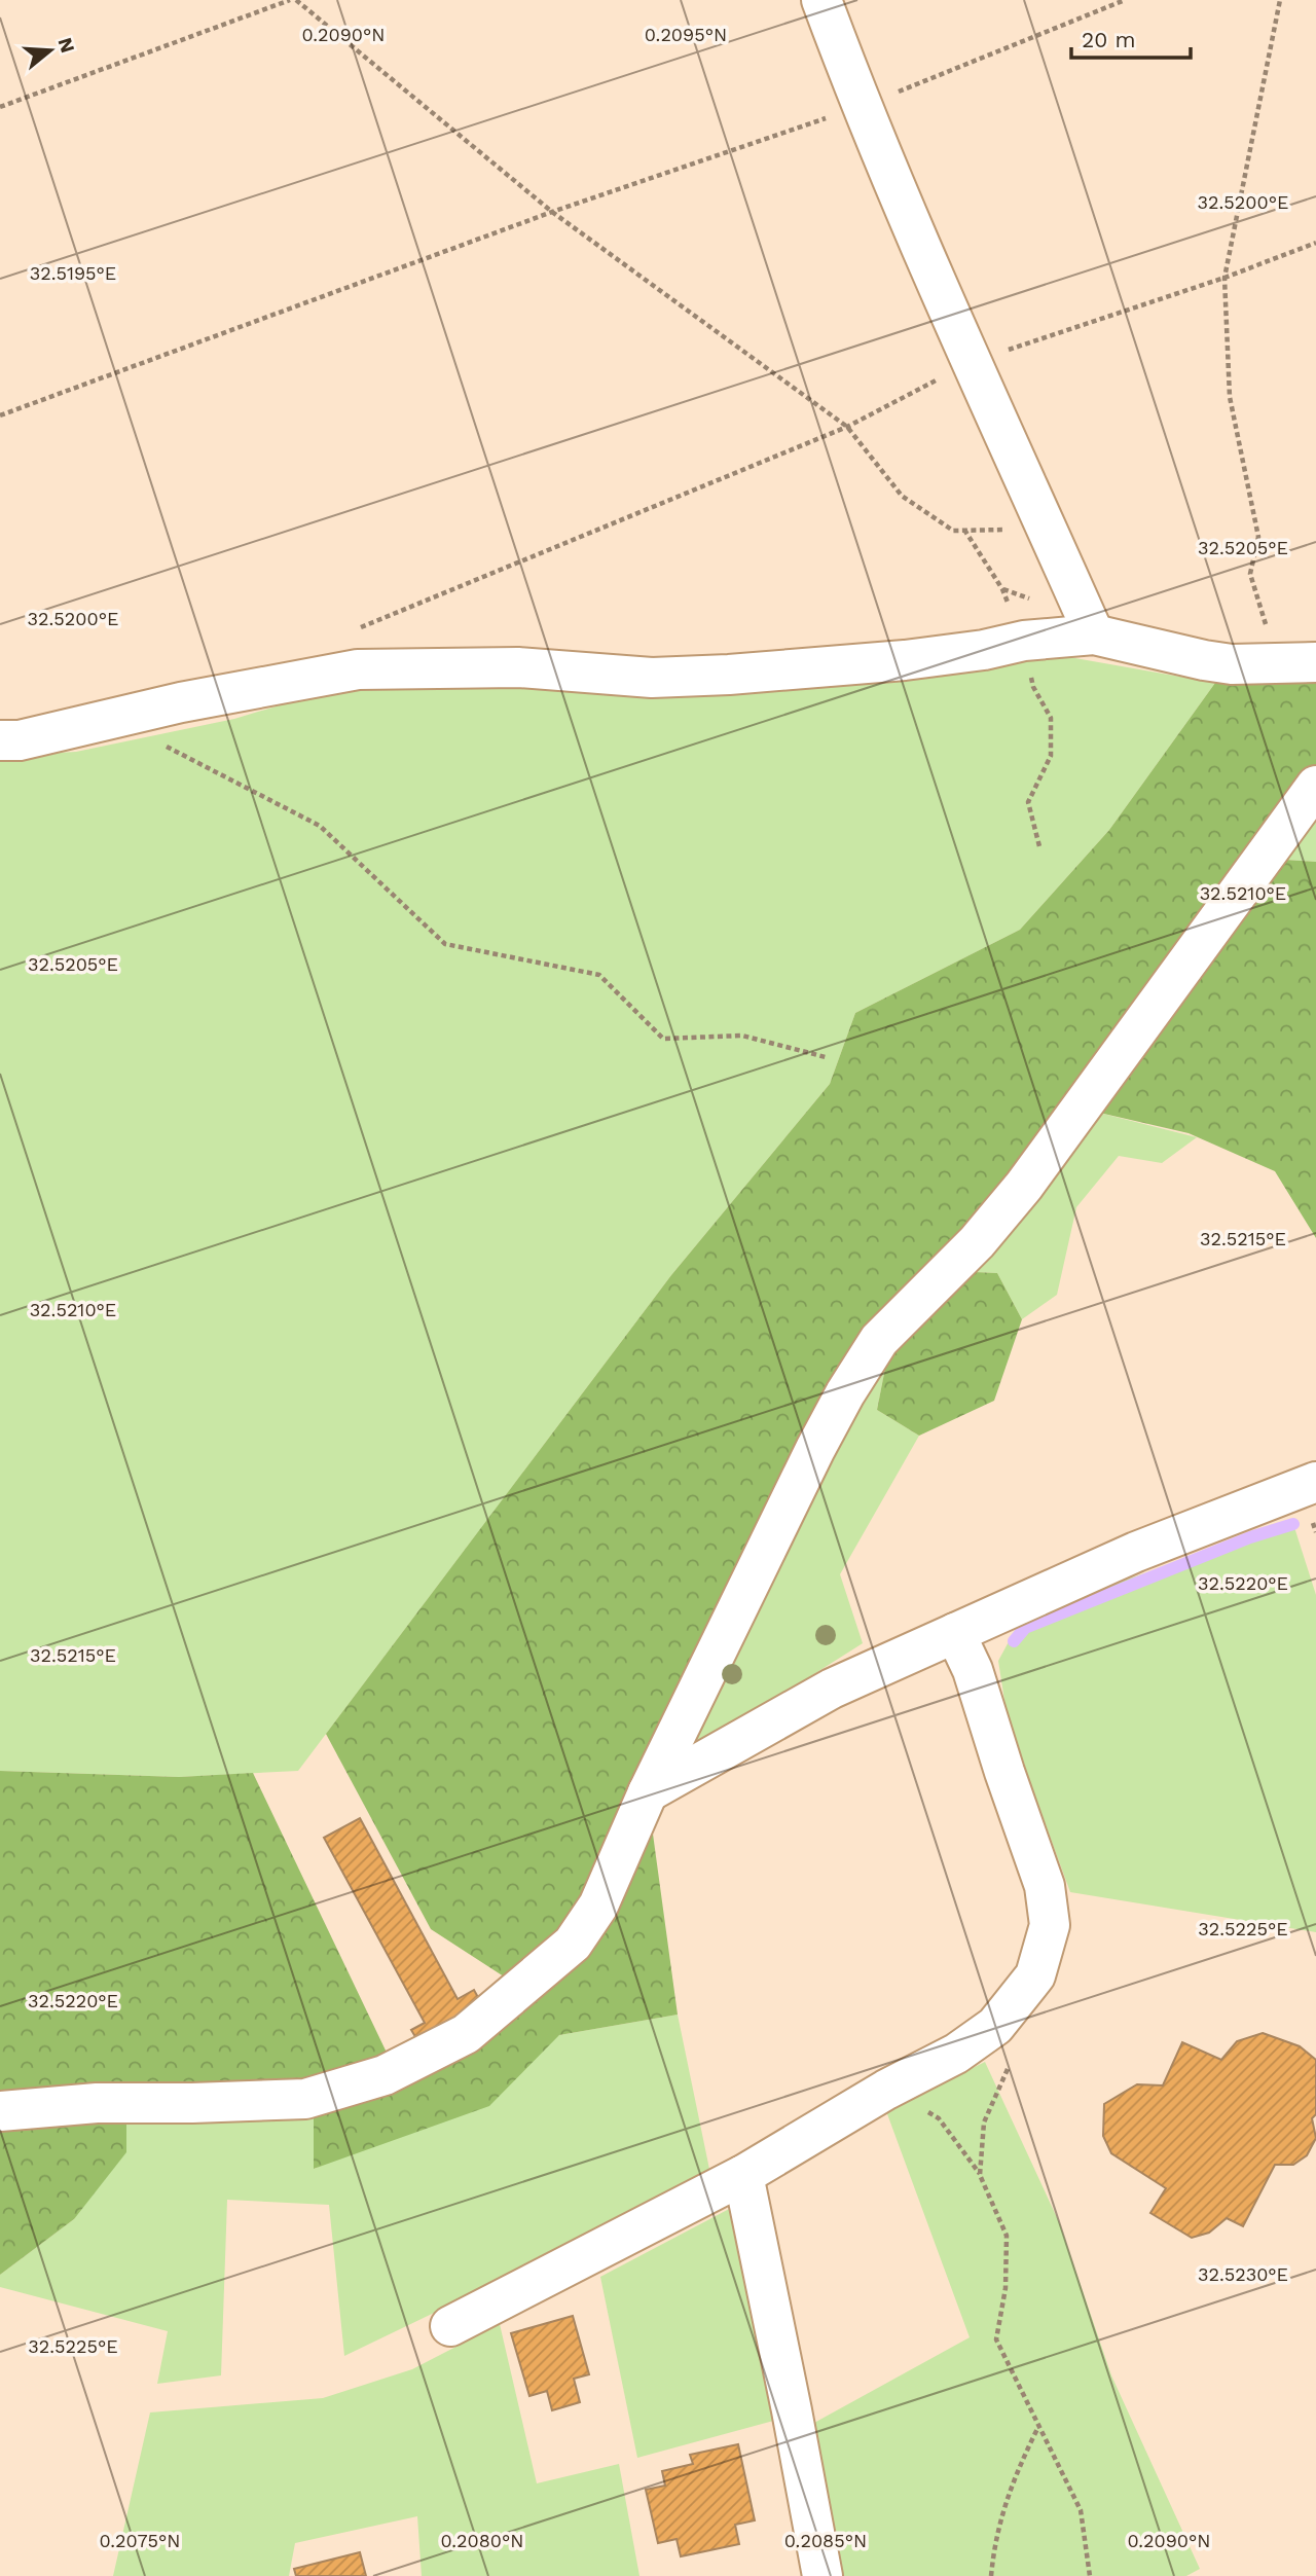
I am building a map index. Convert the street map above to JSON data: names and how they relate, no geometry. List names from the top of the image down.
{
  "scale_bar": "20 m",
  "north": "right",
  "coordinates": [
    "0.2090°N",
    "0.2095°N",
    "32.5200°E",
    "32.5195°E",
    "32.5205°E",
    "32.5210°E",
    "32.5215°E",
    "32.5220°E",
    "32.5225°E",
    "32.5230°E",
    "0.2075°N",
    "0.2080°N",
    "0.2085°N"
  ]
}
